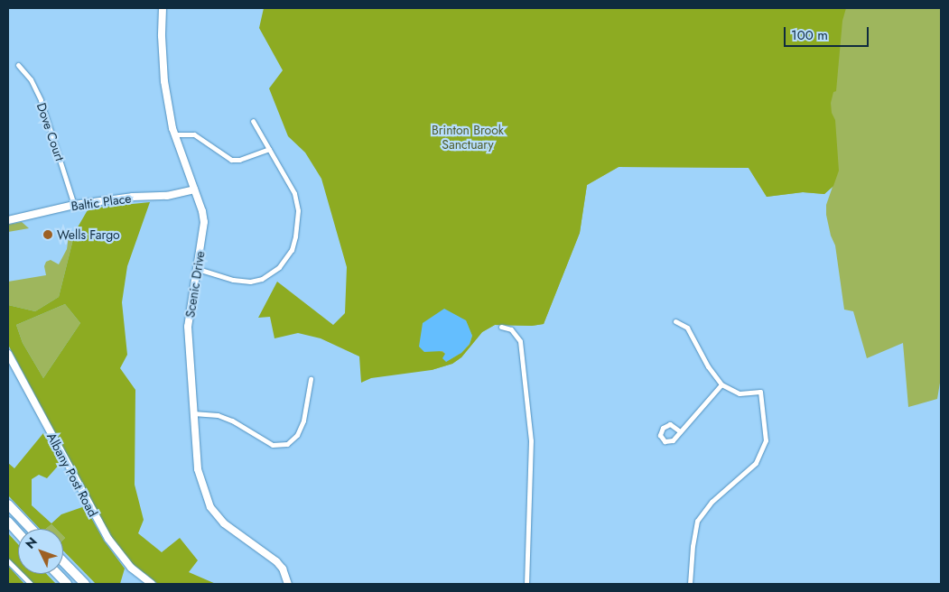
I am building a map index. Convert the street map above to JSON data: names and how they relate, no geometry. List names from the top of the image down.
{
  "streets": {
    "street": [
      "Dove Court",
      "Baltic Place",
      "Scenic Drive",
      "Albany Post Road"
    ]
  },
  "crossings": [
    ["Dove Court", "Baltic Place"],
    ["Baltic Place", "Scenic Drive"]
  ],
  "parks": ["Brinton Brook Sanctuary"],
  "places": ["Wells Fargo"],
  "scale_bar": "100 m",
  "north": "top left"
}
